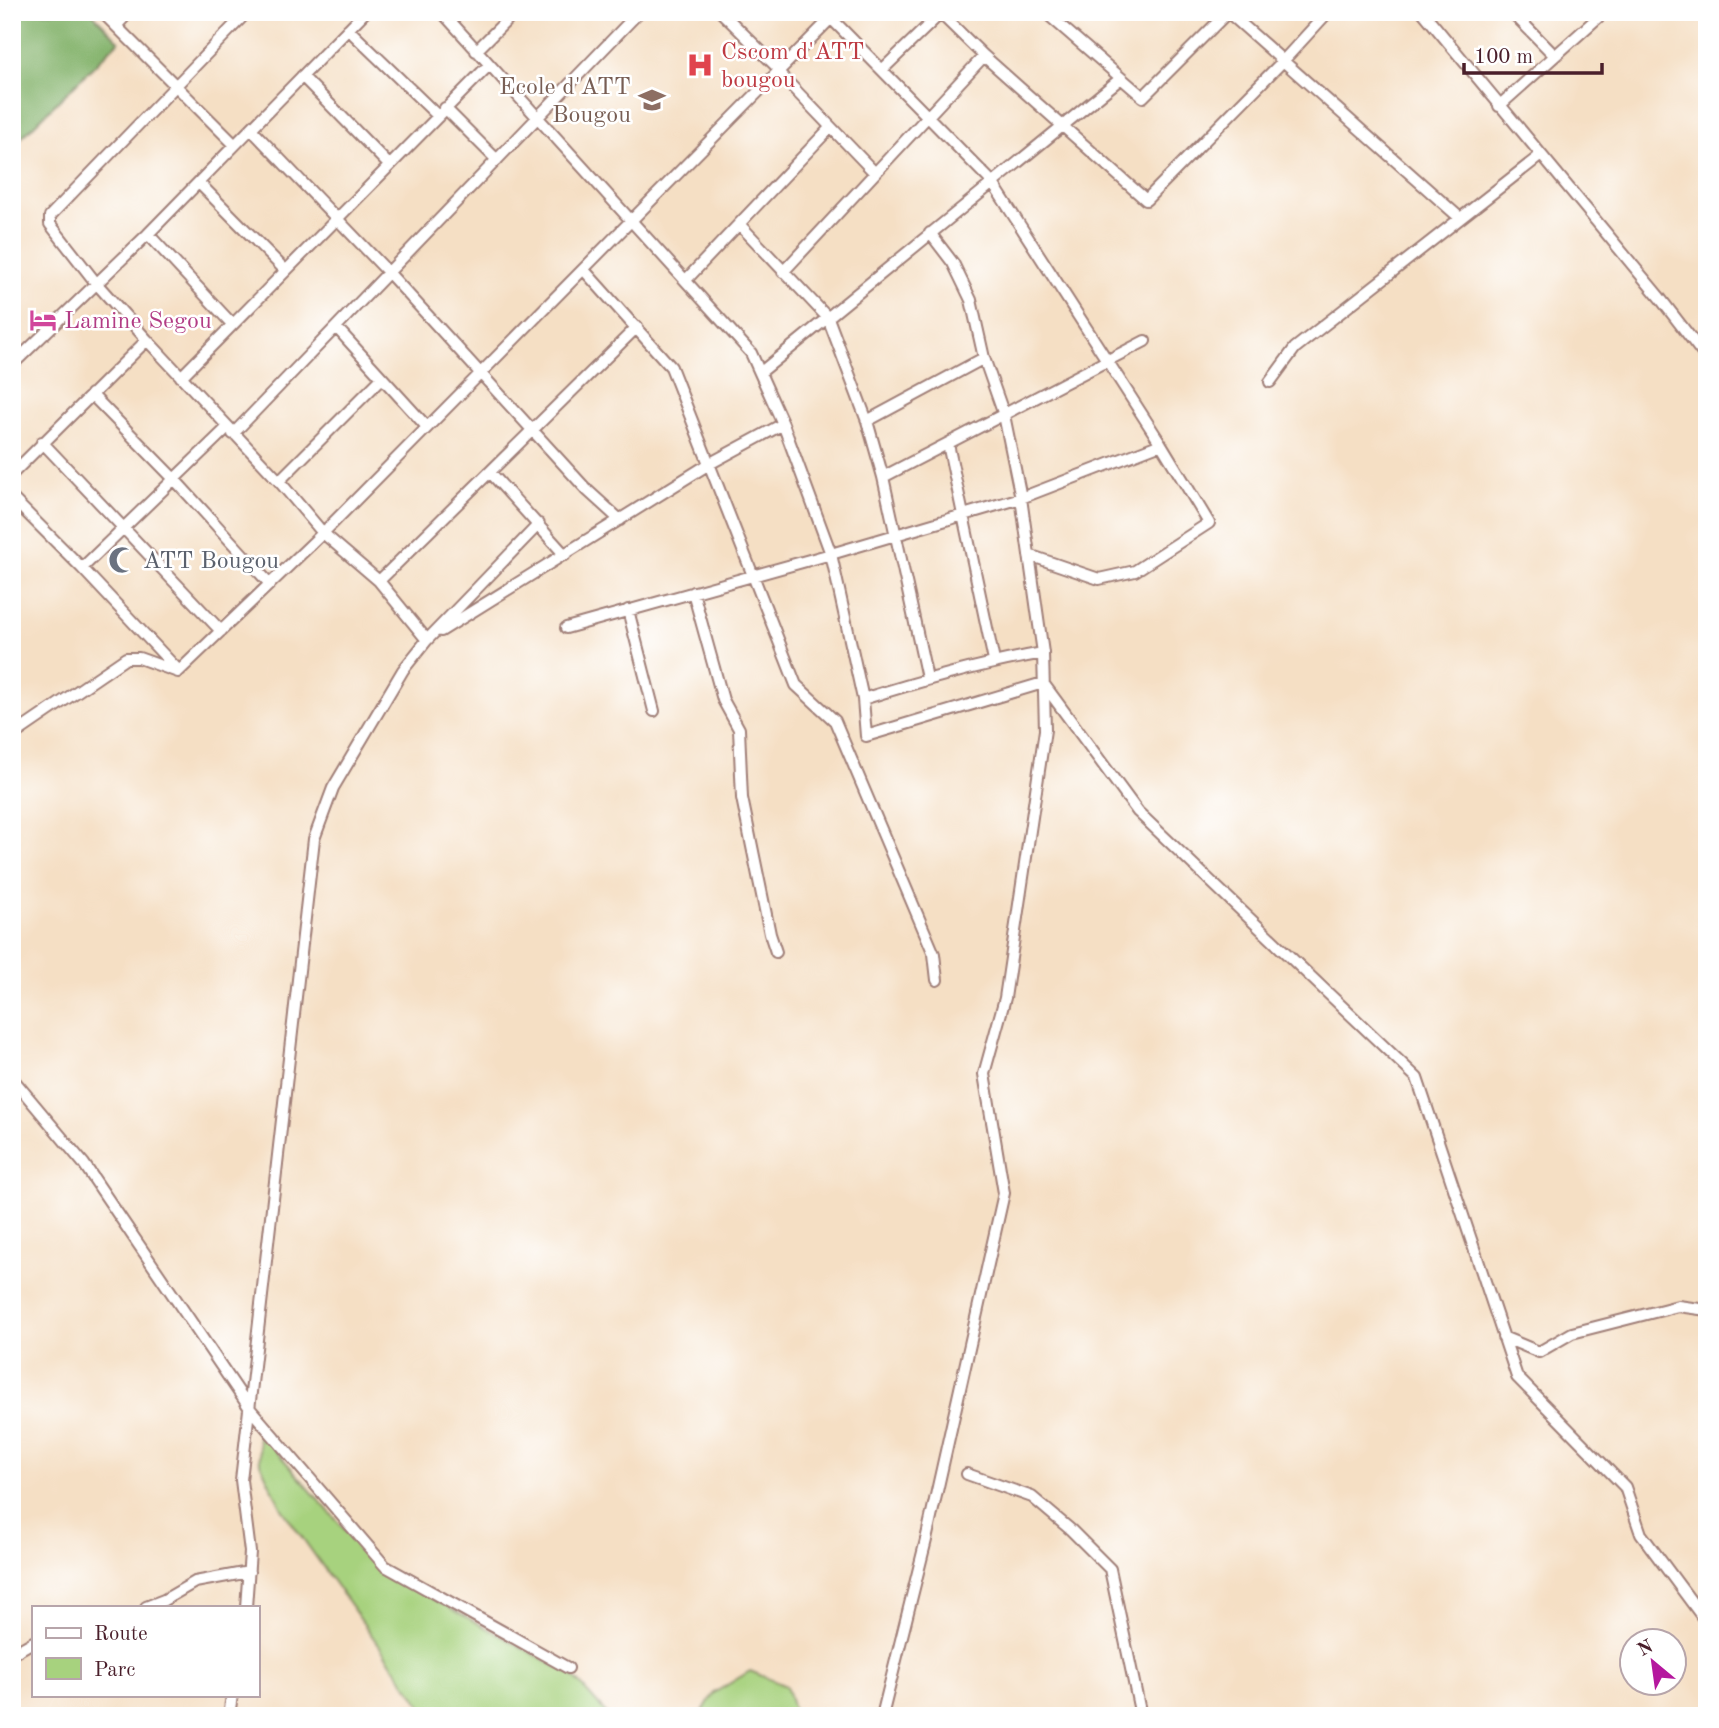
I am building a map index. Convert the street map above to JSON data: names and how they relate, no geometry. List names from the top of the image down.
{
  "places": {
    "hospital": ["Cscom d'ATT bougou"],
    "school or university": ["Ecole d'ATT Bougou"],
    "hotel": ["Lamine Segou"],
    "mosque": ["ATT Bougou"]
  },
  "legend": ["Route", "Parc"],
  "scale_bar": "100 m",
  "north": "top left"
}
